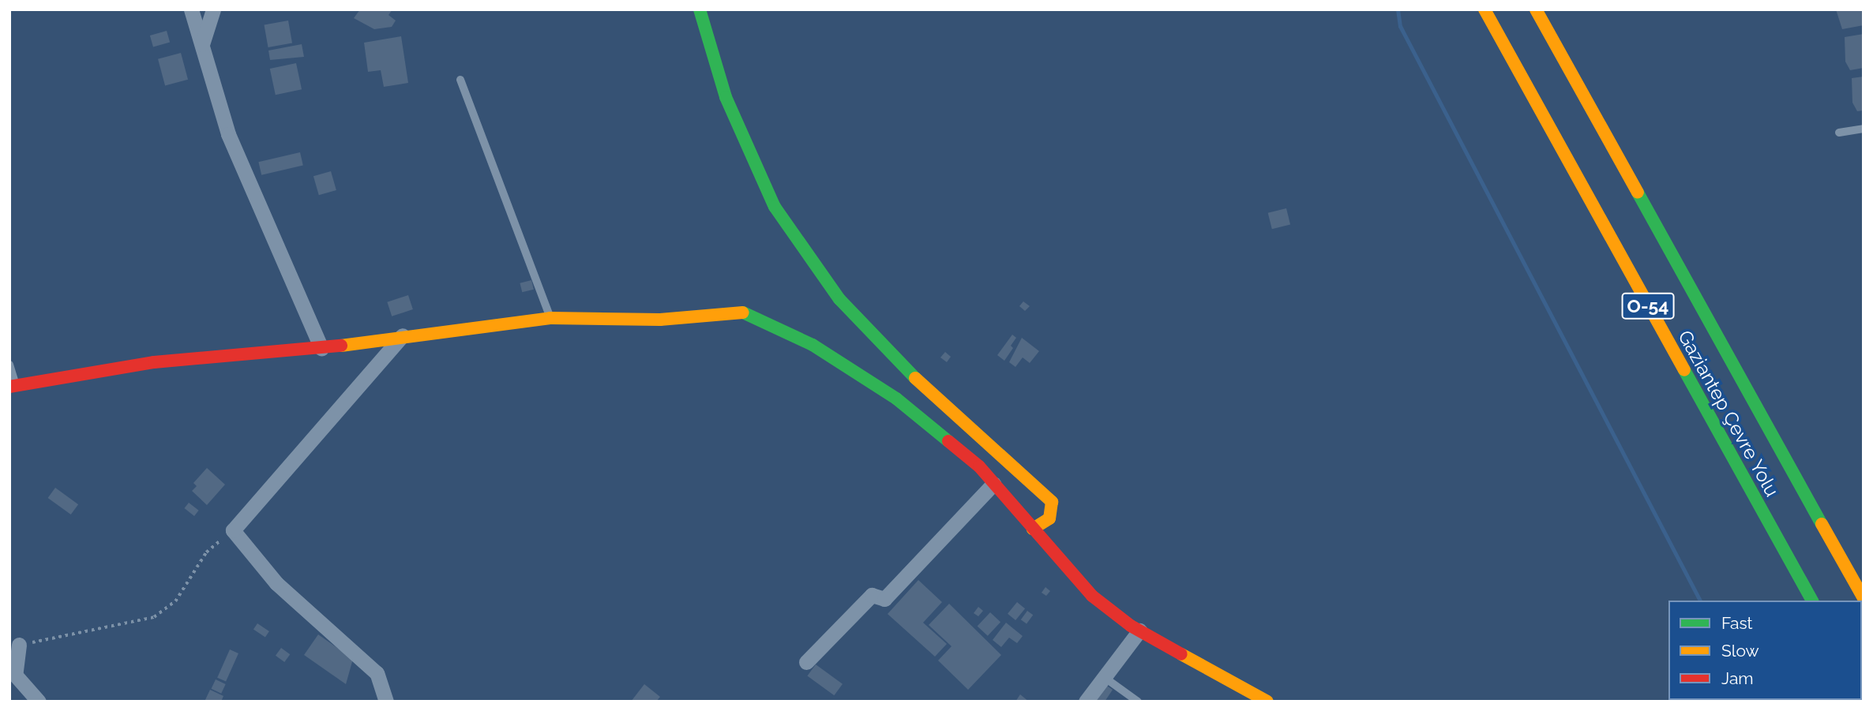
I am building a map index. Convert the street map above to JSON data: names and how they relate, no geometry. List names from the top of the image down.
{
  "streets": {
    "main road": ["O-54", "Gaziantep Çevre Yolu"]
  },
  "legend": ["Fast", "Slow", "Jam"]
}
